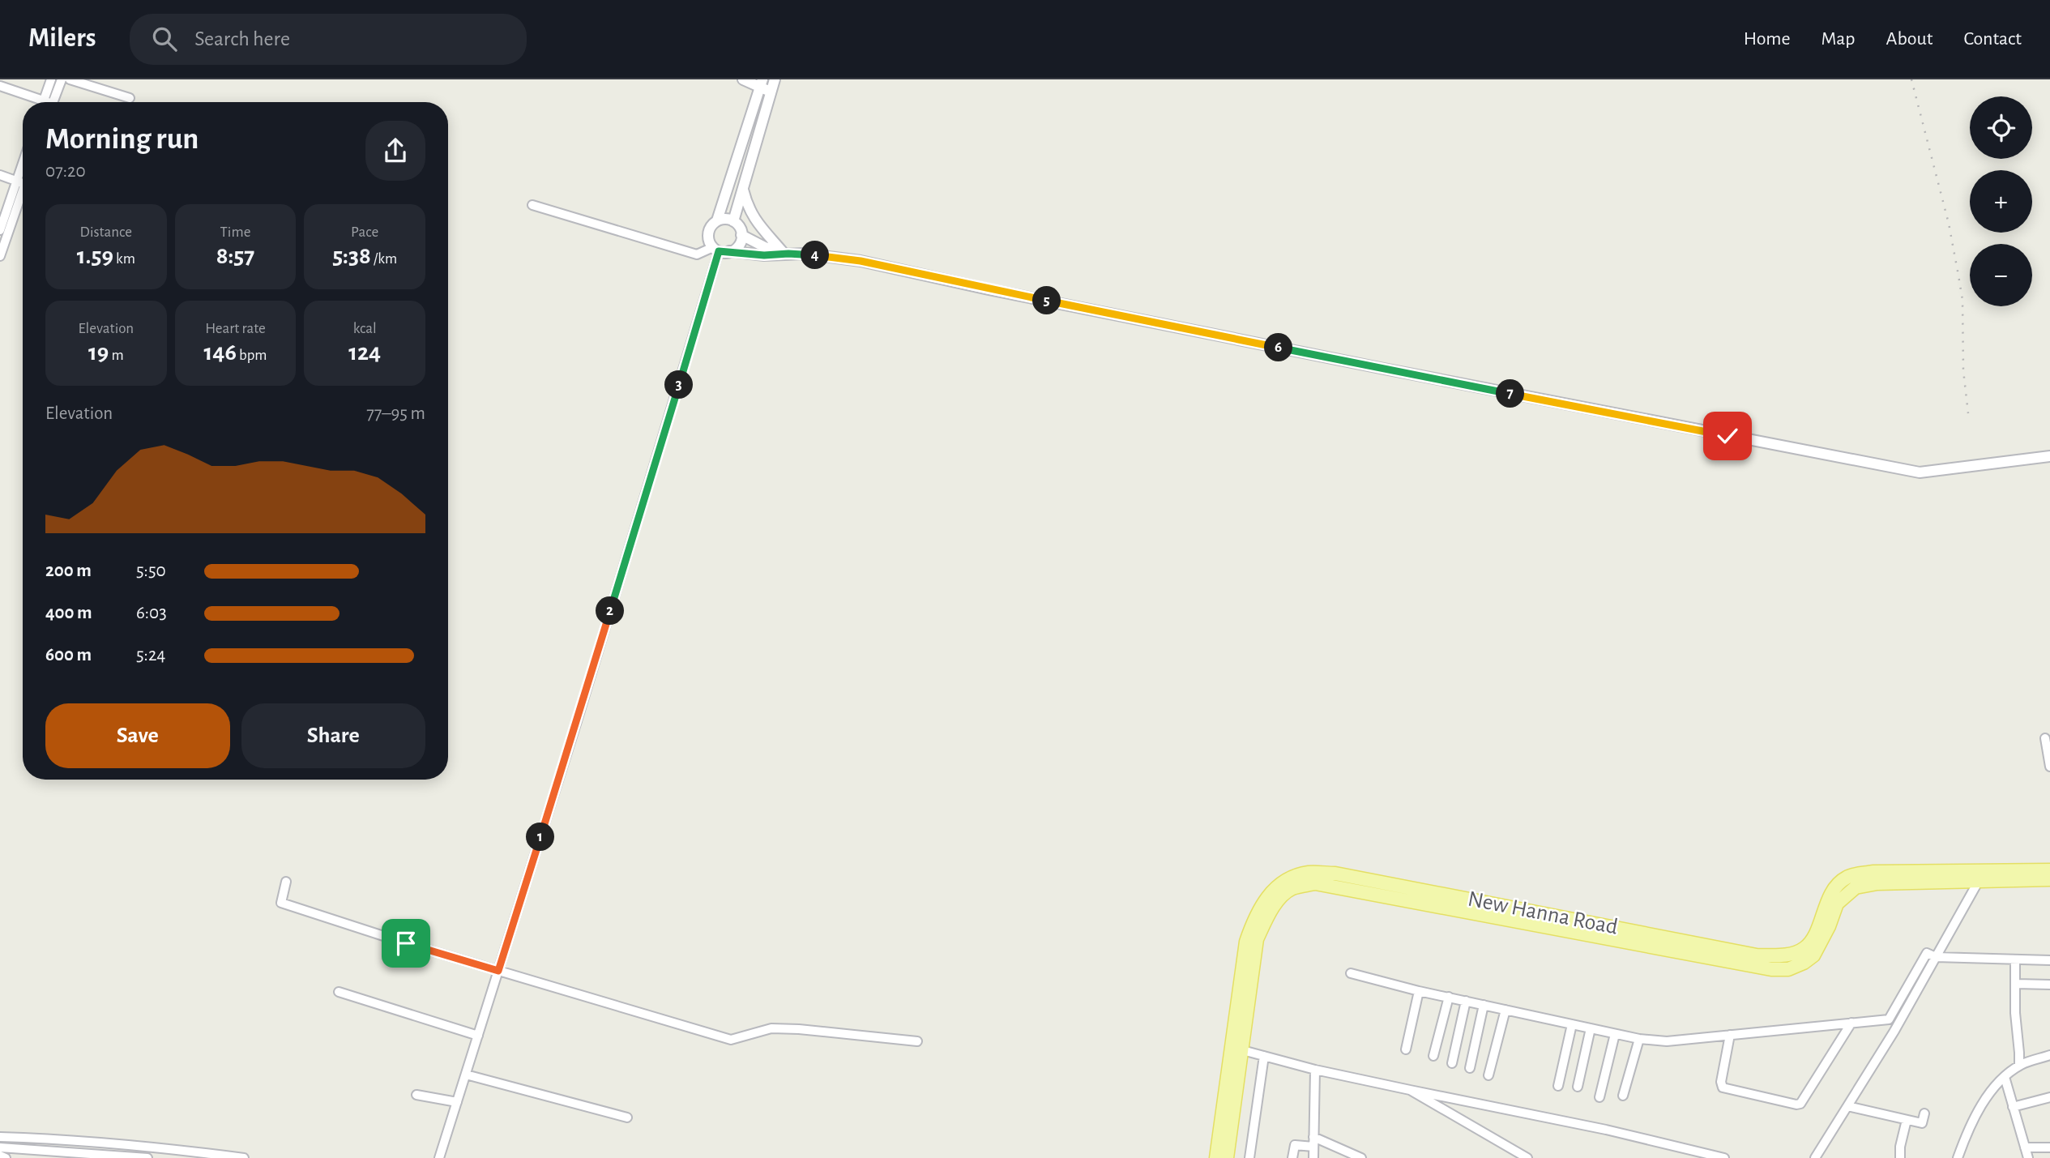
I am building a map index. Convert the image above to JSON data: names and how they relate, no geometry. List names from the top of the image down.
{
  "streets": {
    "main road": ["New Hanna Road"]
  },
  "page": {
    "header": "Milers",
    "search": "Search here",
    "nav": [
      "Home",
      "Map",
      "About",
      "Contact"
    ],
    "map_buttons": ["+", "−"],
    "heading": ["Morning run", "07:20"],
    "stats": [
      ["Distance", "1.59 km"],
      ["Time", "8:57"],
      ["Pace", "5:38 /km"],
      ["Elevation", "19 m"],
      ["Heart rate", "146 bpm"],
      ["kcal", "124"]
    ],
    "pins": [
      "4",
      "5",
      "6",
      "3",
      "7",
      "2",
      "1"
    ],
    "chart": ["Elevation", "77–95 m"],
    "list": [
      {
        "name": "200 m",
        "note": "5:50"
      },
      {
        "name": "400 m",
        "note": "6:03"
      },
      {
        "name": "600 m",
        "note": "5:24"
      }
    ],
    "buttons": ["Save", "Share"]
  }
}
